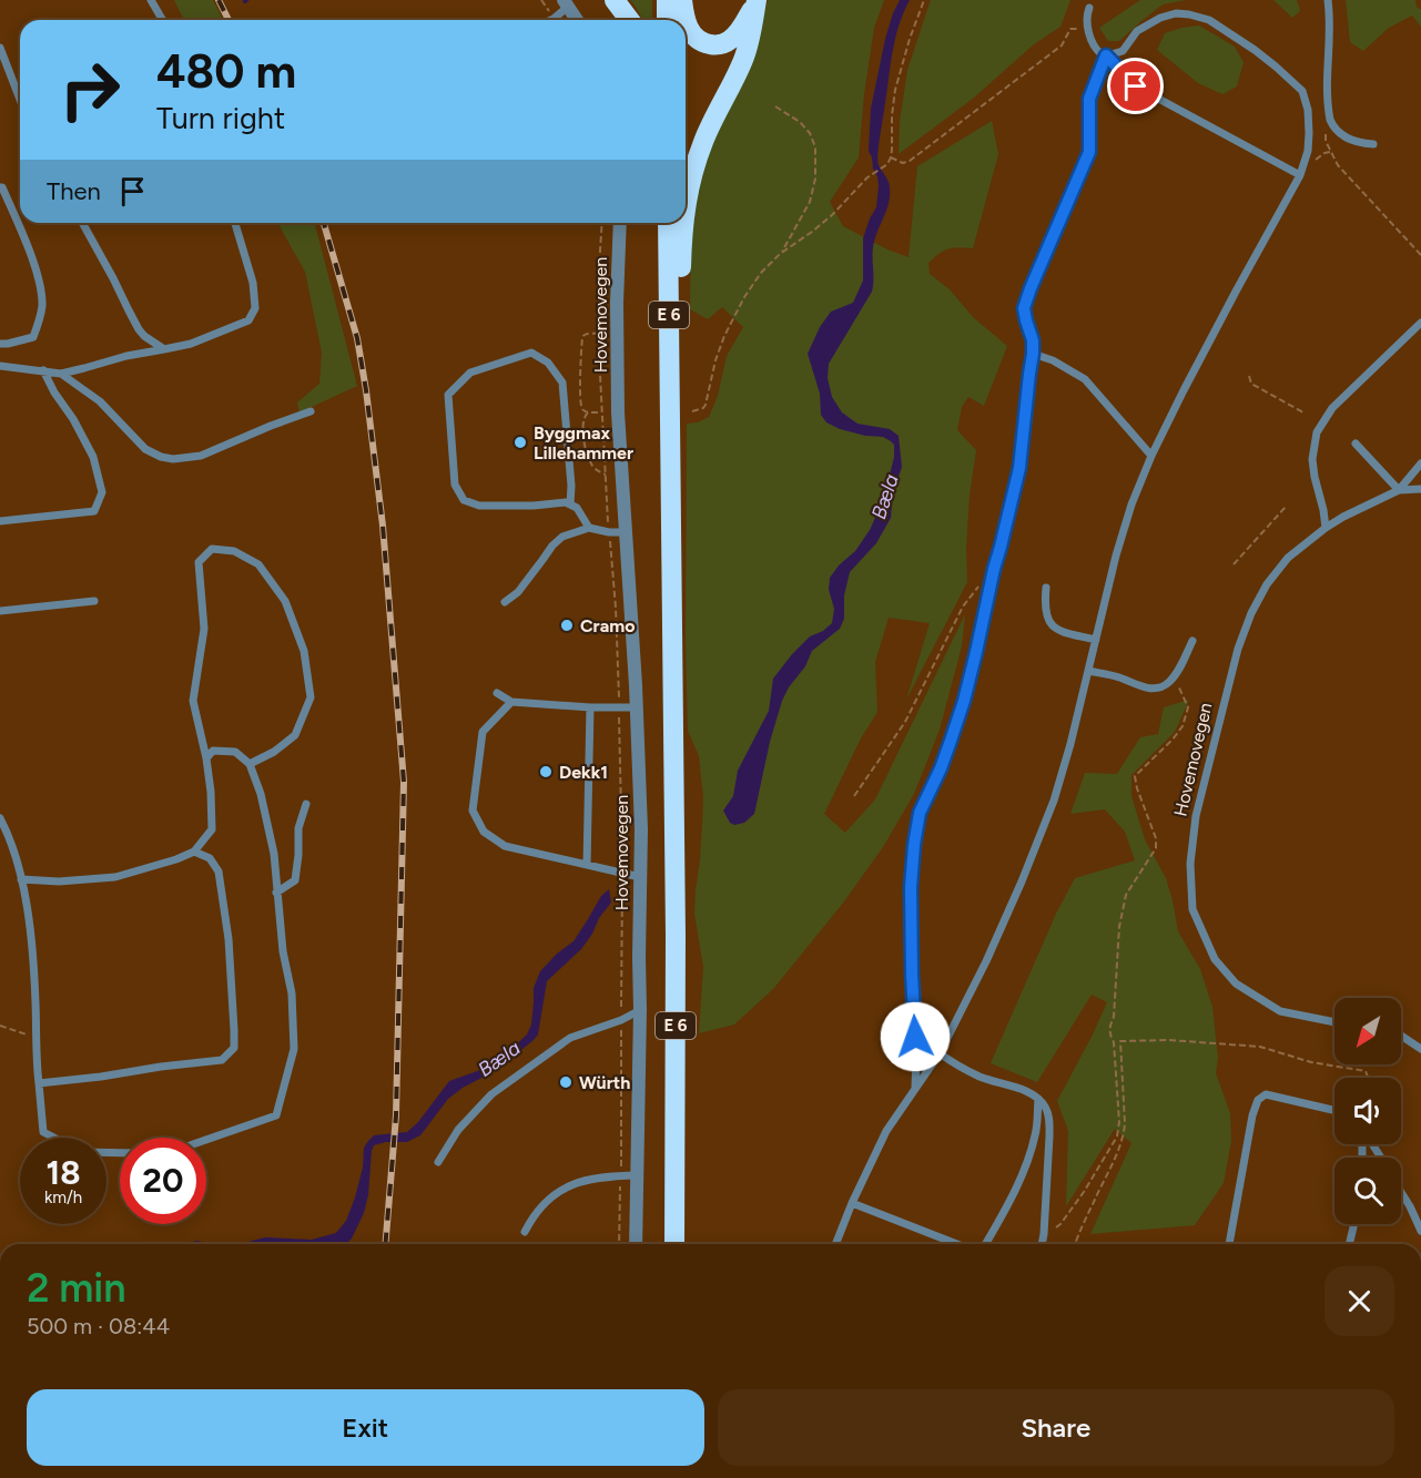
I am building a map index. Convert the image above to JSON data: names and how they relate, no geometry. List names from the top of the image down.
{
  "streets": {
    "highway": ["E 6"],
    "street": ["Hovemovegen"]
  },
  "water": ["Bæla"],
  "places": [
    "Byggmax Lillehammer",
    "Cramo",
    "Dekk1",
    "Würth"
  ],
  "north": "bottom left",
  "page": {
    "turn": ["480 m", "Turn right"],
    "then": "Then",
    "speed": "18 km/h",
    "limit": "20",
    "heading": ["2 min", "500 m · 08:44"],
    "buttons": ["Exit", "Share"]
  }
}
